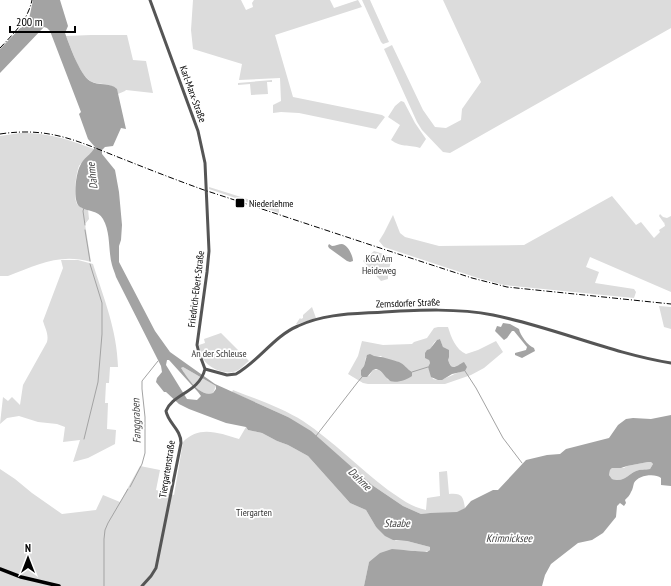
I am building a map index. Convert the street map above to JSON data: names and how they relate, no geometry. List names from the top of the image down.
{
  "streets": {
    "street": [
      "Karl-Marx-Straße",
      "Friedrich-Ebert-Straße",
      "Zernsdorfer Straße",
      "Tiergartenstraße"
    ]
  },
  "crossings": [
    ["Karl-Marx-Straße", "Friedrich-Ebert-Straße"],
    ["Friedrich-Ebert-Straße", "Zernsdorfer Straße"],
    ["Friedrich-Ebert-Straße", "Tiergartenstraße"],
    ["Zernsdorfer Straße", "Tiergartenstraße"]
  ],
  "water": [
    "Dahme",
    "Fanggraben",
    "Staabe",
    "Krimnicksee"
  ],
  "parks": ["KGA Am Heideweg", "An der Schleuse", "Tiergarten"],
  "places": {
    "transit": ["Niederlehme"]
  },
  "scale_bar": "200 m",
  "north": "top"
}
